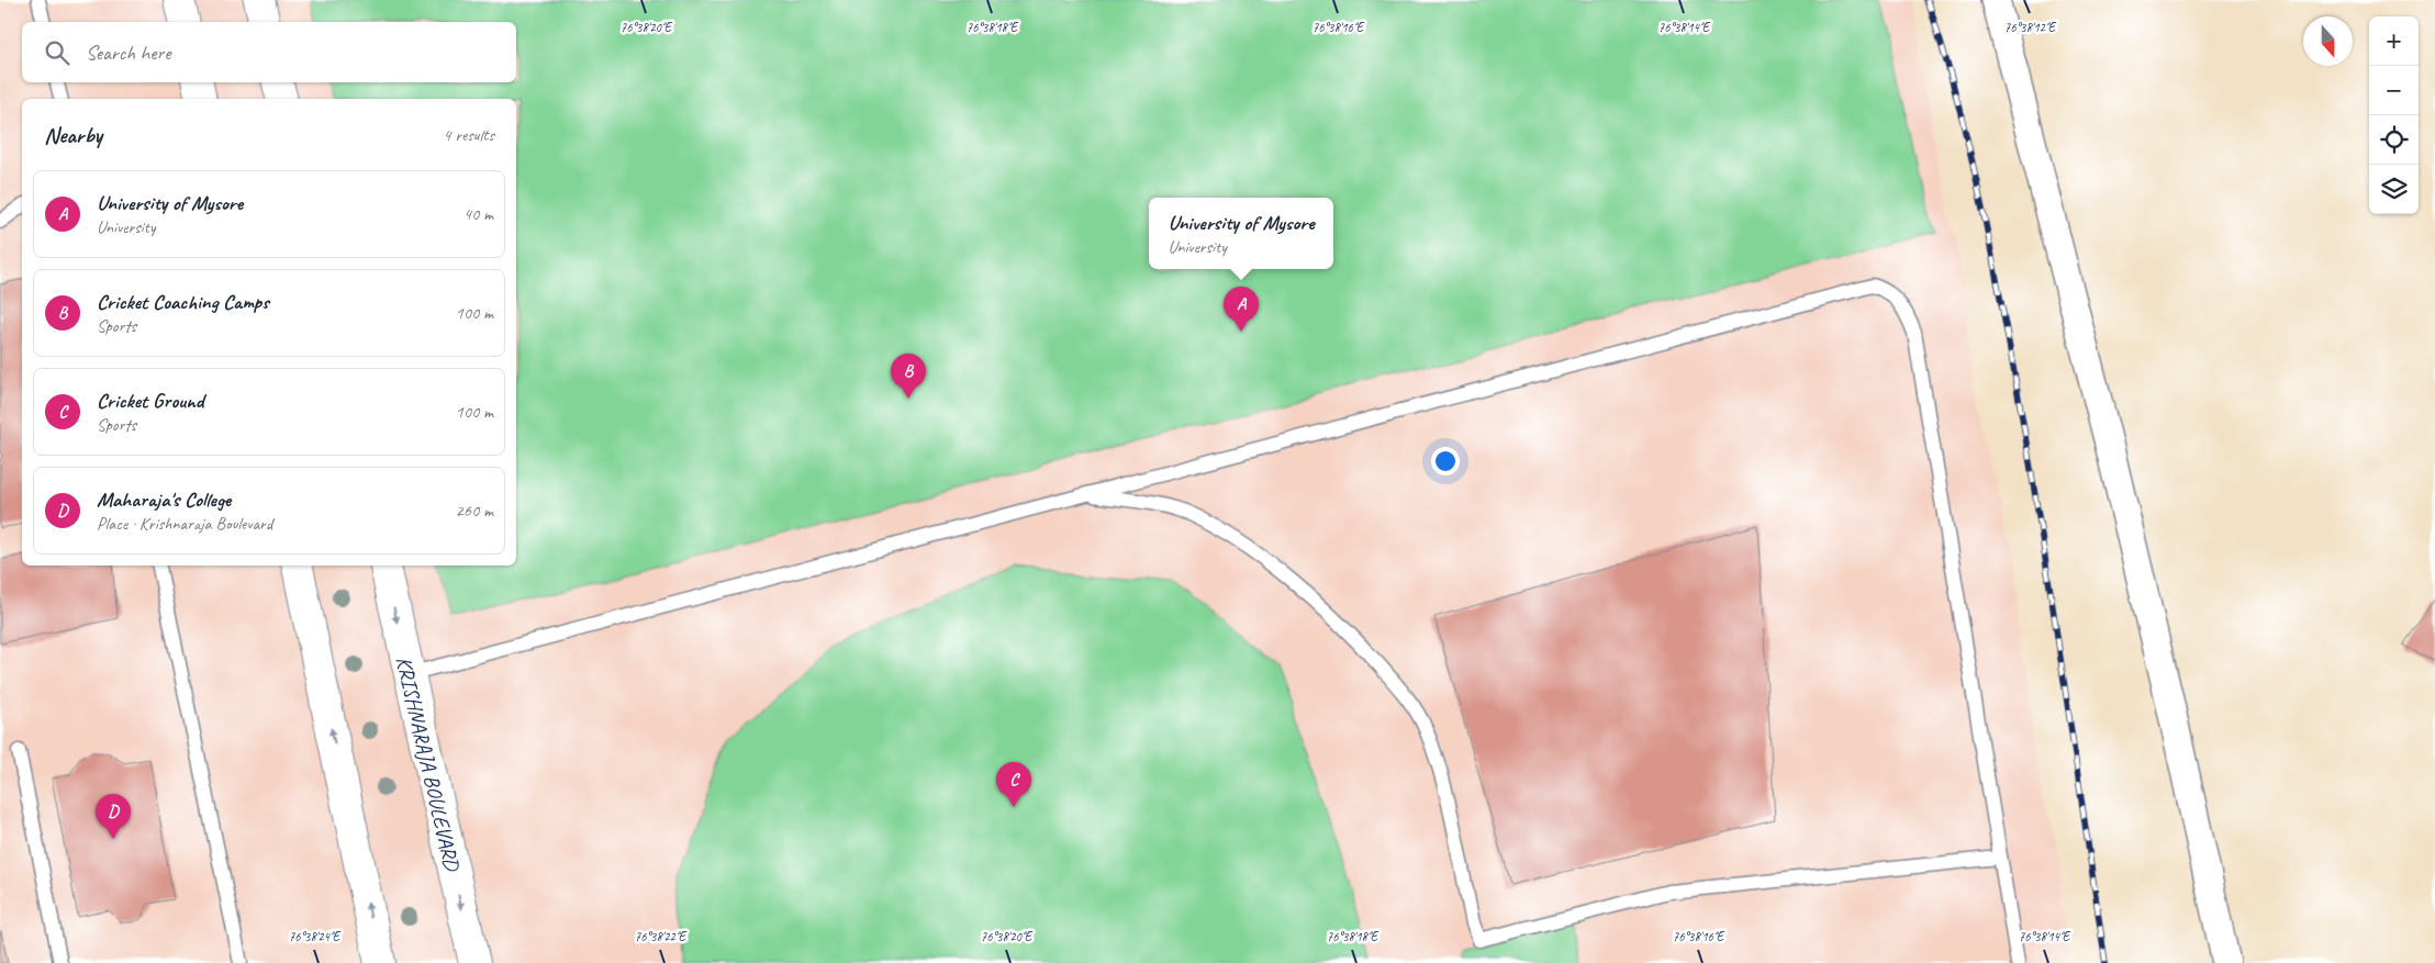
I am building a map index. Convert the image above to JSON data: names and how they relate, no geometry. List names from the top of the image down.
{
  "streets": {
    "street": ["KRISHNARAJA BOULEVARD"]
  },
  "north": "bottom",
  "page": {
    "map_buttons": ["+", "−"],
    "search": "Search here",
    "heading": ["Nearby", "4 results"],
    "list": [
      {
        "mark": "A",
        "name": "University of Mysore",
        "note": "University",
        "value": "40 m"
      },
      {
        "mark": "B",
        "name": "Cricket Coaching Camps",
        "note": "Sports",
        "value": "100 m"
      },
      {
        "mark": "C",
        "name": "Cricket Ground",
        "note": "Sports",
        "value": "100 m"
      },
      {
        "mark": "D",
        "name": "Maharaja's College",
        "note": "Place · Krishnaraja Boulevard",
        "value": "260 m"
      }
    ],
    "popup": ["University of Mysore", "University"],
    "pins": [
      "A",
      "B",
      "C",
      "D"
    ]
  },
  "coordinates": [
    "76°38'20\"E",
    "76°38'18\"E",
    "76°38'16\"E",
    "76°38'14\"E",
    "76°38'12\"E",
    "76°38'24\"E",
    "76°38'22\"E"
  ]
}
